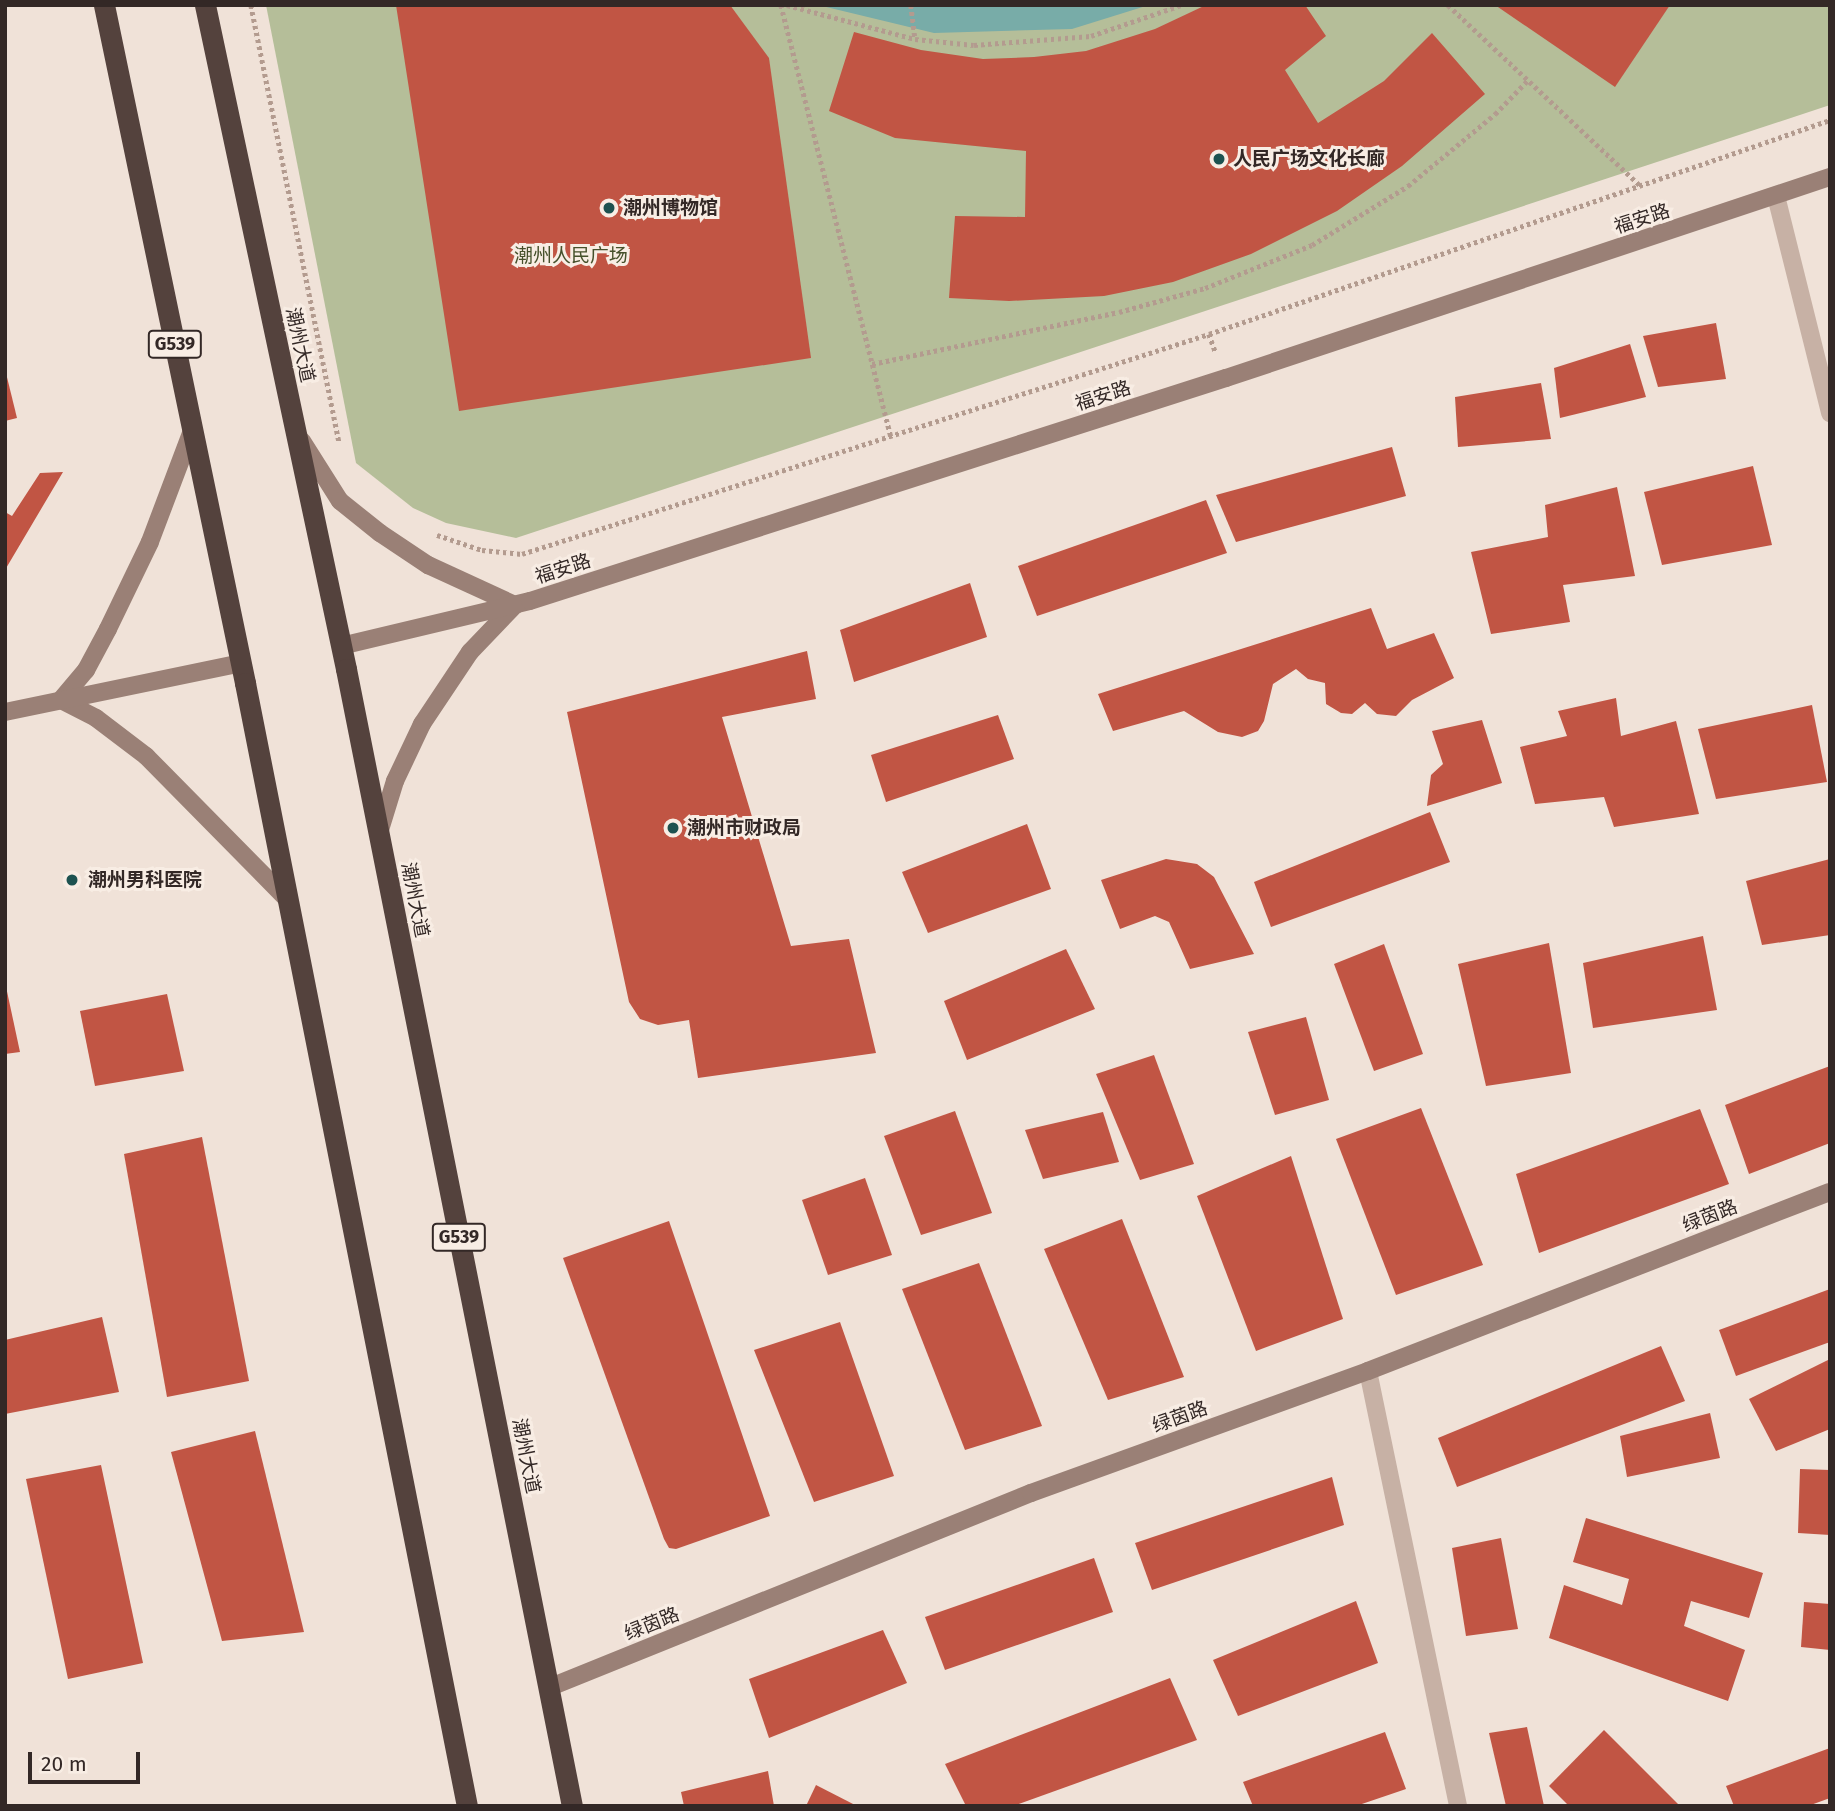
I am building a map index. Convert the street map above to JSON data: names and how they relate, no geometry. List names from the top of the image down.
{
  "streets": {
    "highway": ["G539", "潮州大道"],
    "street": ["福安路", "绿茵路"]
  },
  "crossings": [
    ["福安路", "潮州大道"],
    ["潮州大道", "绿茵路"]
  ],
  "parks": ["潮州人民广场"],
  "places": [
    "人民广场文化长廊",
    "潮州博物馆",
    "潮州市财政局",
    "潮州男科医院"
  ],
  "scale_bar": "20 m"
}
